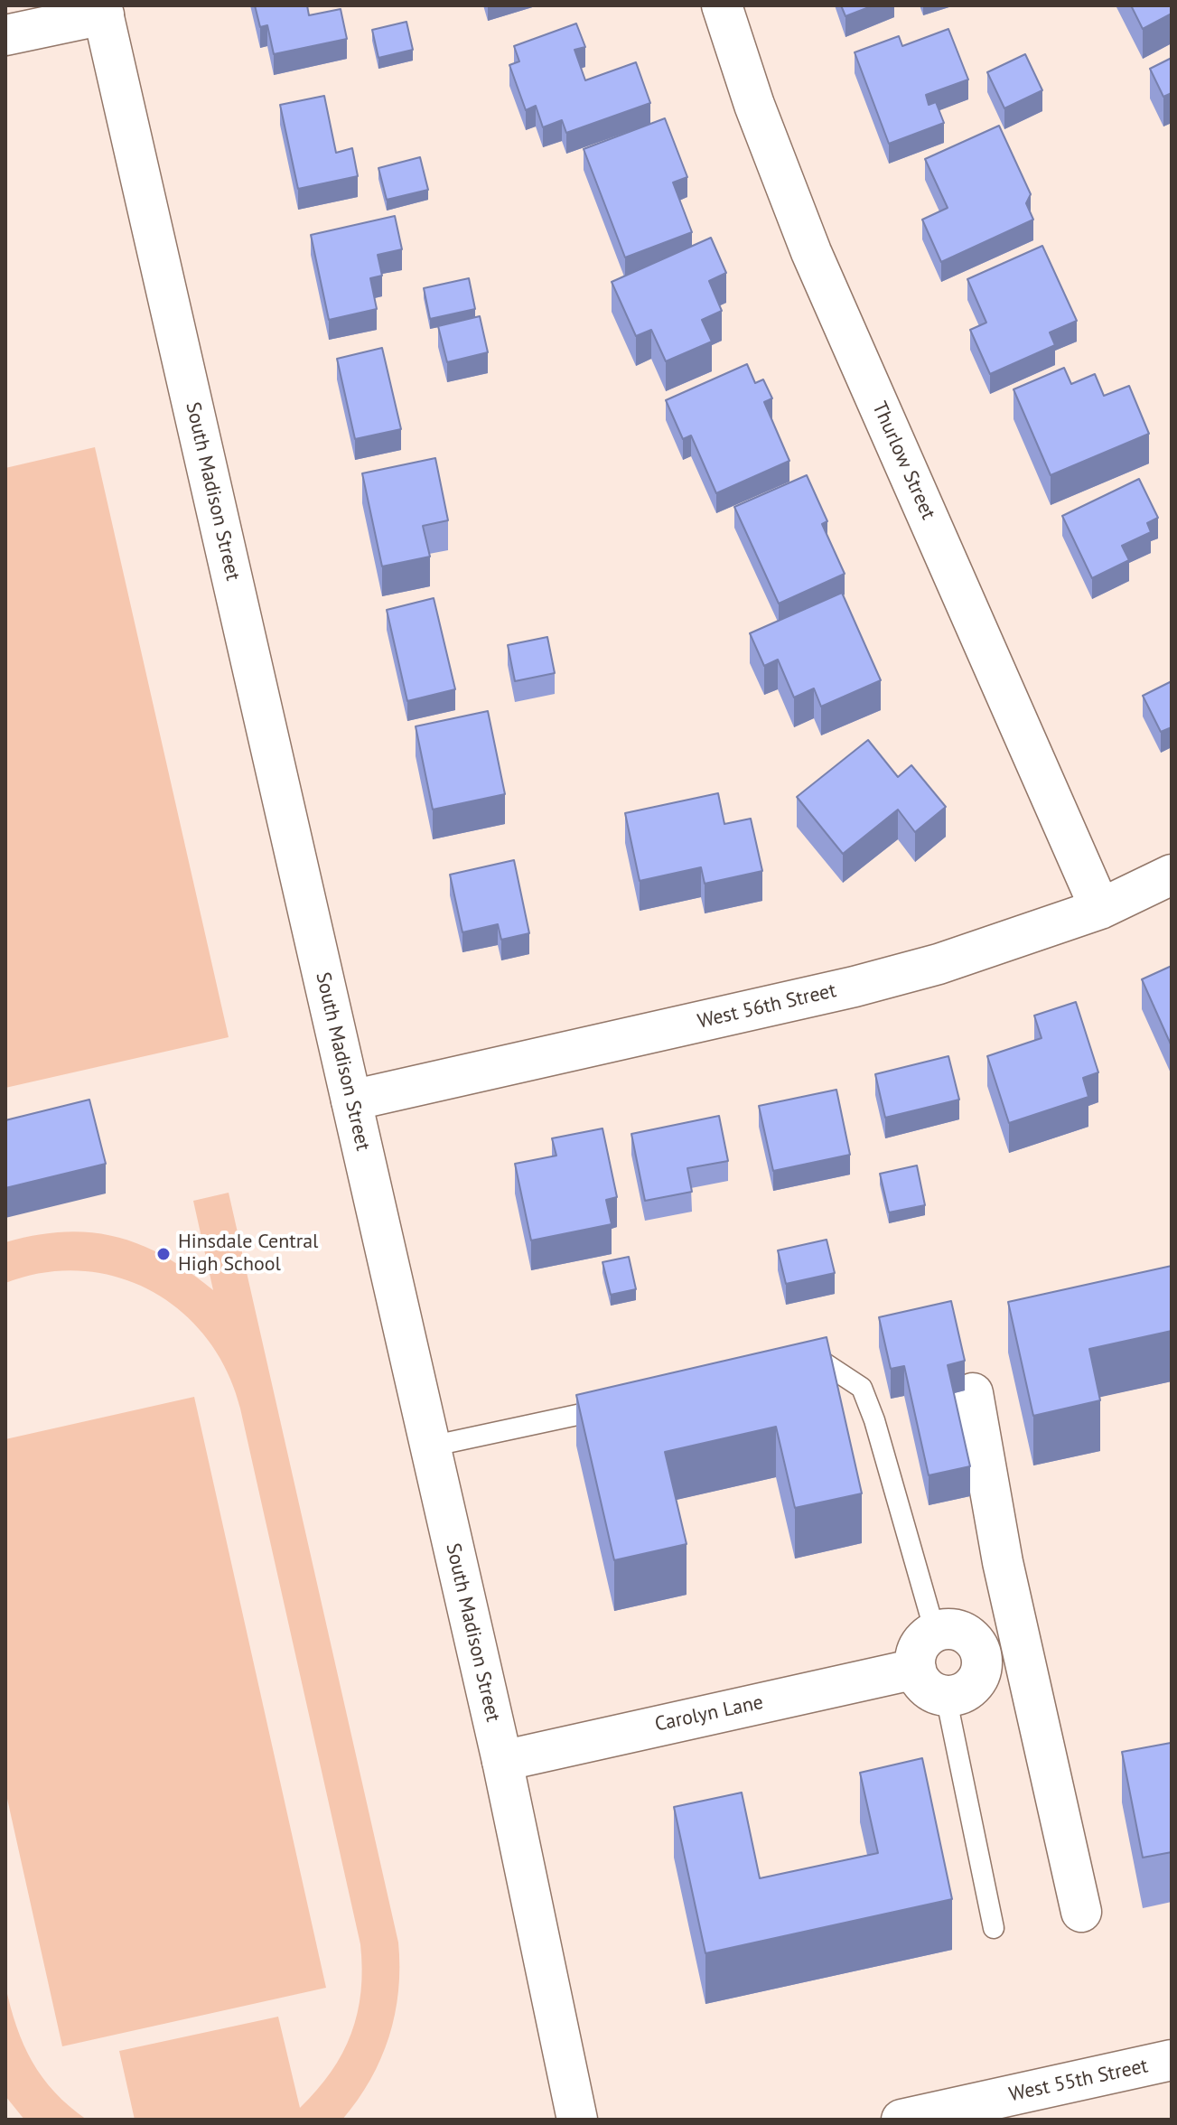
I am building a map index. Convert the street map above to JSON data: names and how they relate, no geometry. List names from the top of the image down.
{
  "streets": {
    "street": [
      "Thurlow Street",
      "South Madison Street",
      "West 56th Street",
      "Carolyn Lane",
      "West 55th Street"
    ]
  },
  "crossings": [
    ["Thurlow Street", "West 56th Street"],
    ["South Madison Street", "West 56th Street"],
    ["South Madison Street", "Carolyn Lane"]
  ],
  "places": ["Hinsdale Central High School"]
}
